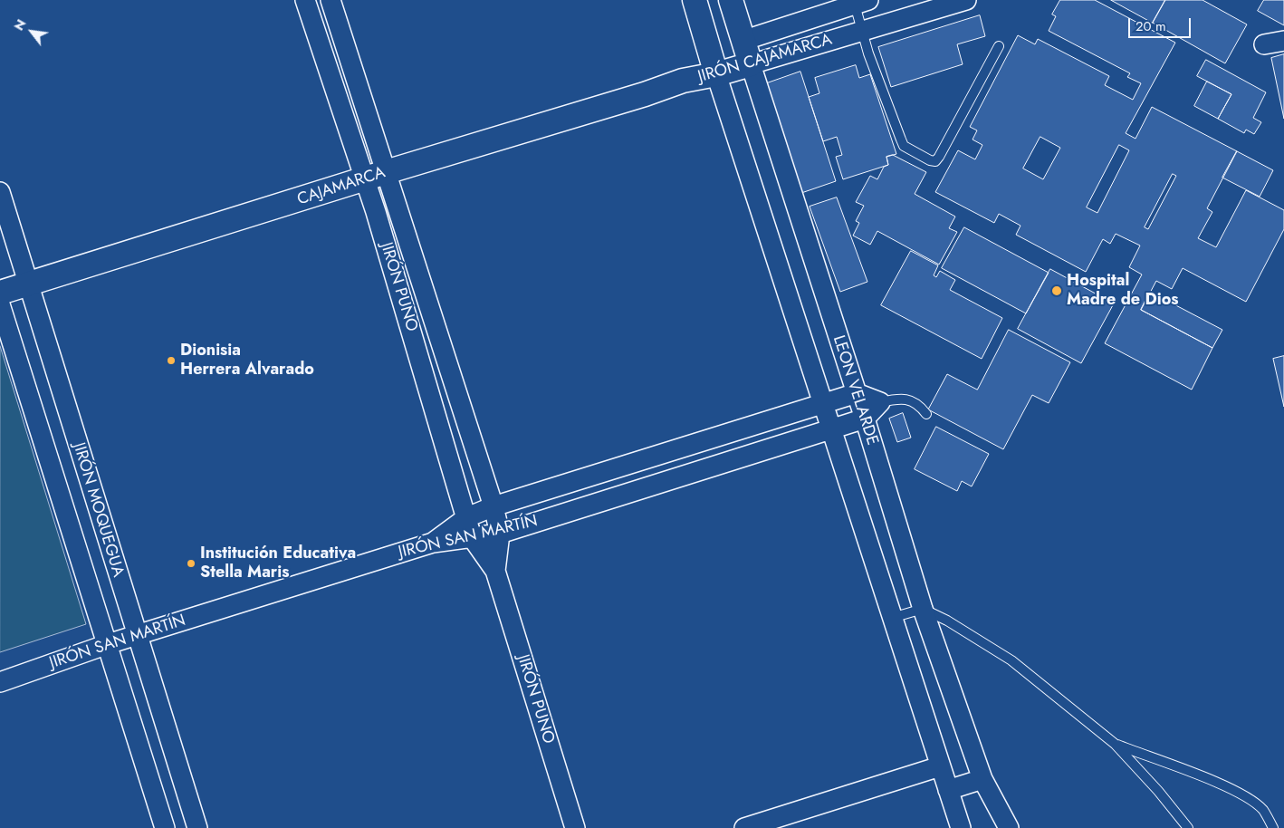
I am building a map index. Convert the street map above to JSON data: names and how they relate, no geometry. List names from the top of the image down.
{
  "streets": {
    "street": [
      "JIRÓN CAJAMARCA",
      "CAJAMARCA",
      "JIRÓN PUNO",
      "LEON VELARDE",
      "JIRÓN MOQUEGUA",
      "JIRÓN SAN MARTÍN"
    ]
  },
  "crossings": [
    ["JIRÓN CAJAMARCA", "CAJAMARCA"],
    ["JIRÓN CAJAMARCA", "LEON VELARDE"],
    ["CAJAMARCA", "JIRÓN PUNO"],
    ["CAJAMARCA", "JIRÓN MOQUEGUA"],
    ["JIRÓN PUNO", "JIRÓN SAN MARTÍN"],
    ["LEON VELARDE", "JIRÓN SAN MARTÍN"],
    ["JIRÓN MOQUEGUA", "JIRÓN SAN MARTÍN"]
  ],
  "places": ["Hospital Madre de Dios", "Dionisia Herrera Alvarado", "Institución Educativa Stella Maris"],
  "scale_bar": "20 m",
  "north": "top left"
}
